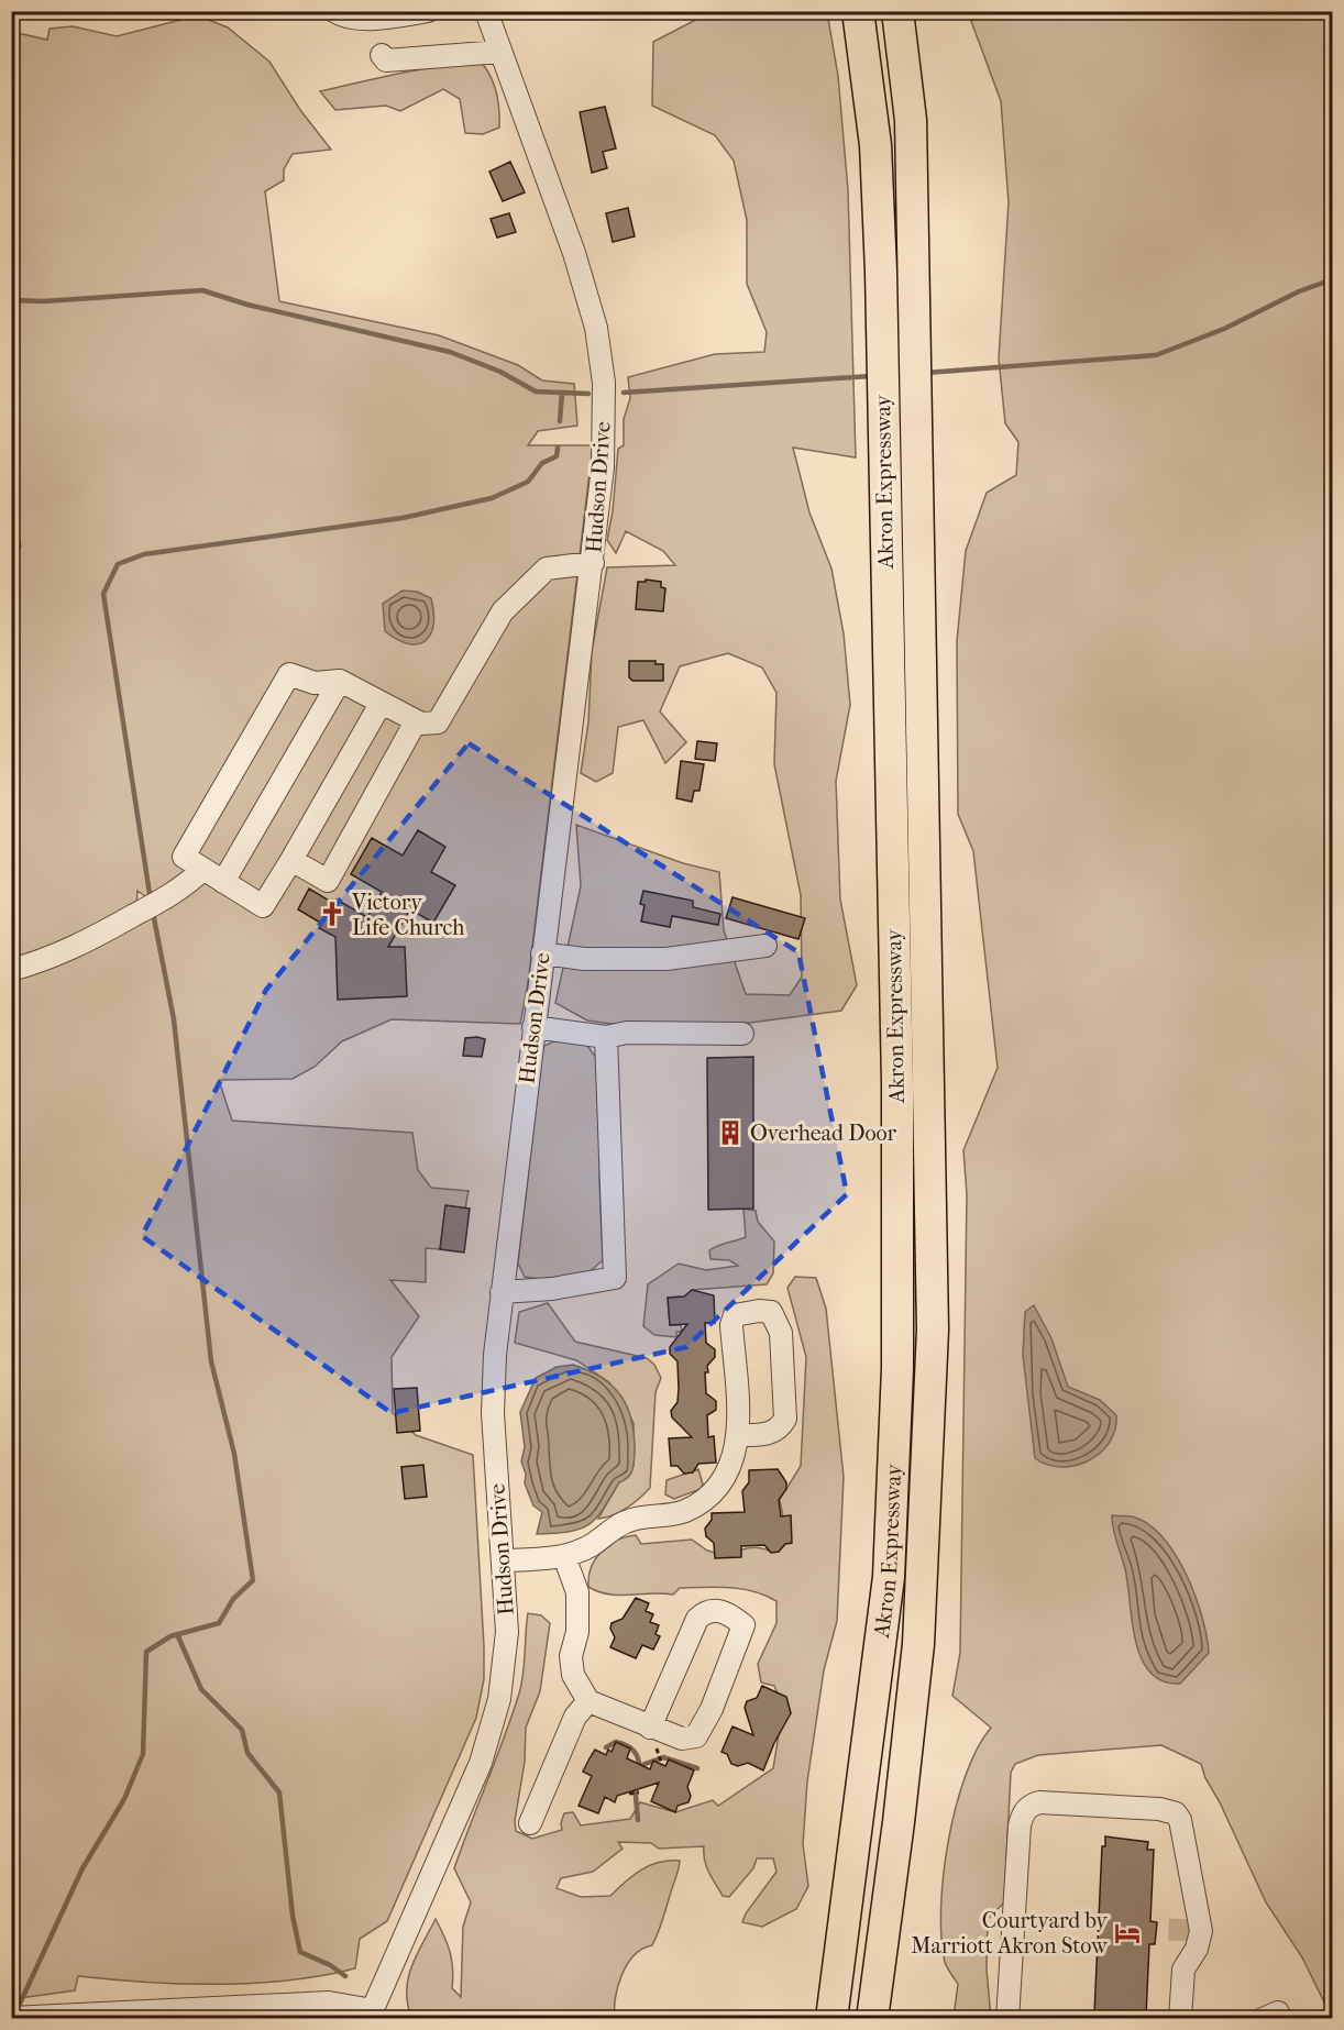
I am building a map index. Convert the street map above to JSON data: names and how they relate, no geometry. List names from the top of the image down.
{
  "streets": {
    "highway": ["Akron Expressway"],
    "street": ["Hudson Drive"]
  },
  "places": {
    "church": ["Victory Life Church"],
    "building": ["Overhead Door"],
    "hotel": ["Courtyard by Marriott Akron Stow"]
  }
}
